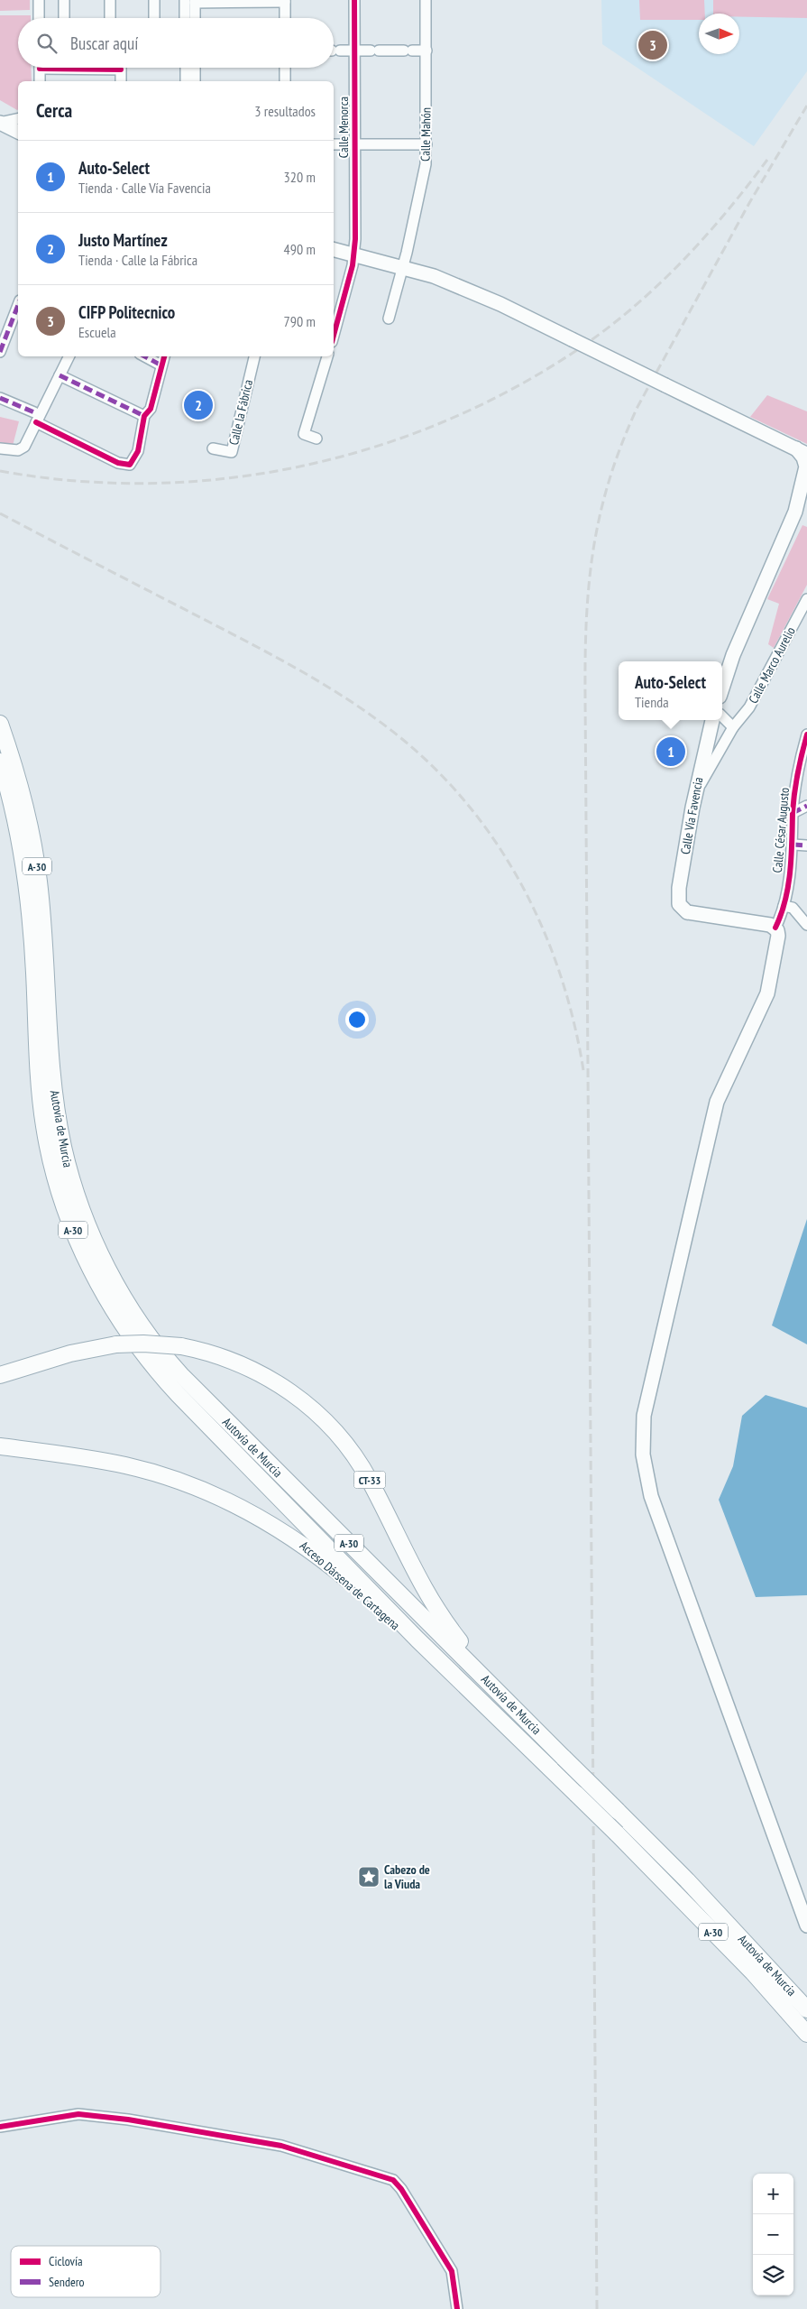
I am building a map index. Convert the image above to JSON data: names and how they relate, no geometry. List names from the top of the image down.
{
  "streets": {
    "highway": [
      "A-30",
      "Autovía de Murcia",
      "CT-33",
      "Acceso Dársena de Cartagena"
    ],
    "main road": ["Calle Vía Favencia"],
    "street": [
      "Calle Menorca",
      "Calle Mahón",
      "Calle la Fábrica",
      "Calle Marco Aurelio",
      "Calle César Augusto"
    ]
  },
  "crossings": [
    ["Calle Marco Aurelio", "Calle Vía Favencia"],
    ["Calle Vía Favencia", "Calle César Augusto"],
    ["Autovía de Murcia", "CT-33"],
    ["Autovía de Murcia", "Acceso Dársena de Cartagena"]
  ],
  "places": {
    "place": ["Cabezo de la Viuda"]
  },
  "legend": ["Ciclovía", "Sendero"],
  "north": "right",
  "page": {
    "search": "Buscar aquí",
    "pins": ["3", "2", "1"],
    "heading": ["Cerca", "3 resultados"],
    "list": [
      {
        "mark": "1",
        "name": "Auto-Select",
        "note": "Tienda · Calle Vía Favencia",
        "value": "320 m"
      },
      {
        "mark": "2",
        "name": "Justo Martínez",
        "note": "Tienda · Calle la Fábrica",
        "value": "490 m"
      },
      {
        "mark": "3",
        "name": "CIFP Politecnico",
        "note": "Escuela",
        "value": "790 m"
      }
    ],
    "popup": ["Auto-Select", "Tienda"],
    "map_buttons": ["+", "−"]
  }
}
